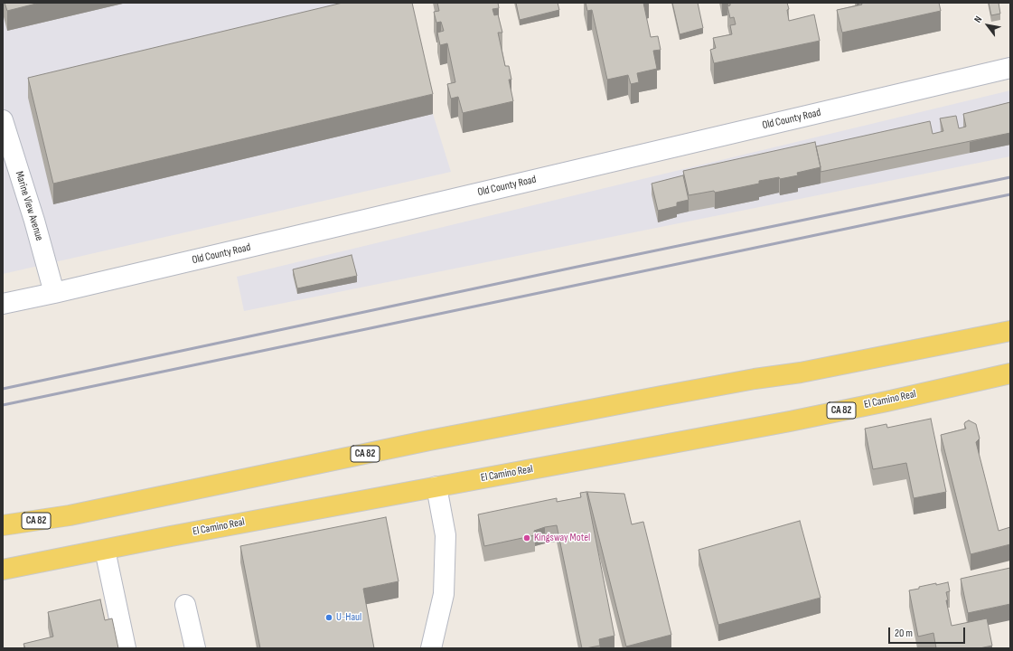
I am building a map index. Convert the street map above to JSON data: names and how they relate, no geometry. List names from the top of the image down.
{
  "streets": {
    "main road": ["El Camino Real", "CA 82"],
    "street": ["Old County Road", "Marine View Avenue"]
  },
  "crossings": [
    ["Old County Road", "Marine View Avenue"]
  ],
  "places": ["Kingsway Motel", "U-Haul"],
  "scale_bar": "20 m",
  "north": "top left"
}
